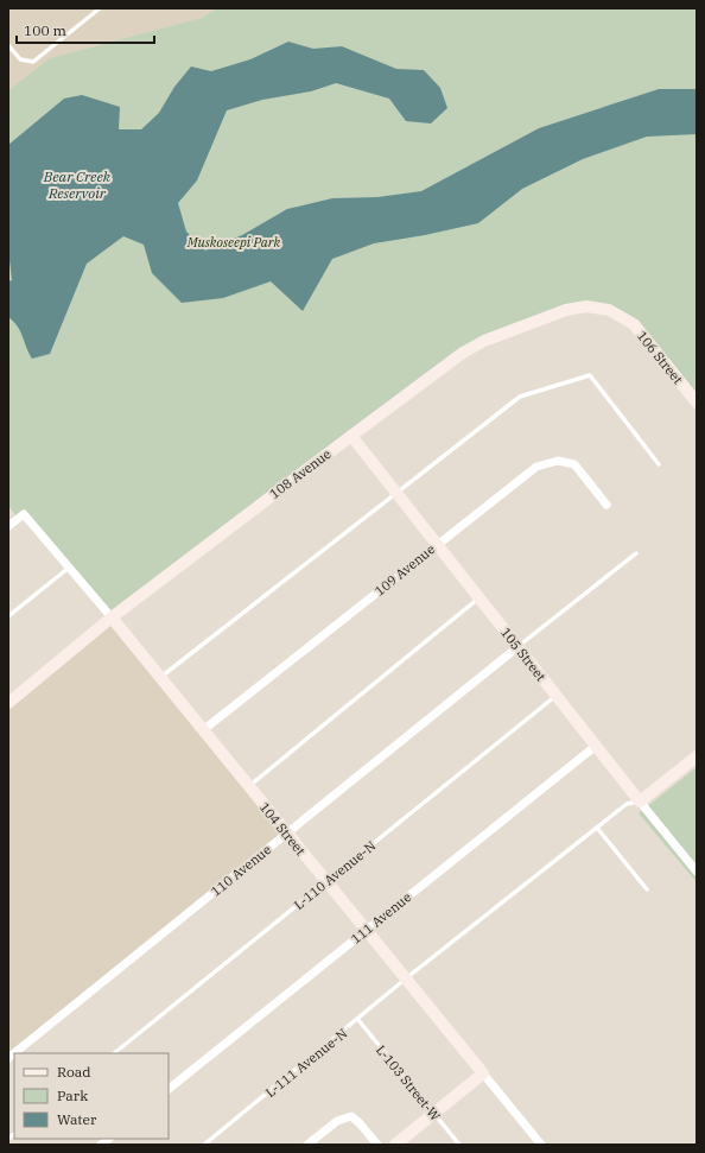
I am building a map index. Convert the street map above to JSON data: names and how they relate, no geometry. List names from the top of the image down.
{
  "streets": {
    "street": [
      "106 Street",
      "108 Avenue",
      "109 Avenue",
      "105 Street",
      "104 Street",
      "110 Avenue",
      "111 Avenue"
    ],
    "lane": ["L-110 Avenue-N", "L-111 Avenue-N", "L-103 Street-W"]
  },
  "crossings": [
    ["106 Street", "108 Avenue"],
    ["108 Avenue", "105 Street"],
    ["108 Avenue", "104 Street"],
    ["109 Avenue", "105 Street"],
    ["109 Avenue", "104 Street"],
    ["105 Street", "110 Avenue"],
    ["105 Street", "L-110 Avenue-N"],
    ["105 Street", "111 Avenue"],
    ["105 Street", "L-111 Avenue-N"],
    ["104 Street", "110 Avenue"],
    ["104 Street", "L-110 Avenue-N"],
    ["104 Street", "111 Avenue"],
    ["104 Street", "L-111 Avenue-N"],
    ["L-111 Avenue-N", "L-103 Street-W"]
  ],
  "water": ["Bear Creek Reservoir"],
  "parks": ["Muskoseepi Park"],
  "legend": ["Road", "Park", "Water"],
  "scale_bar": "100 m"
}
